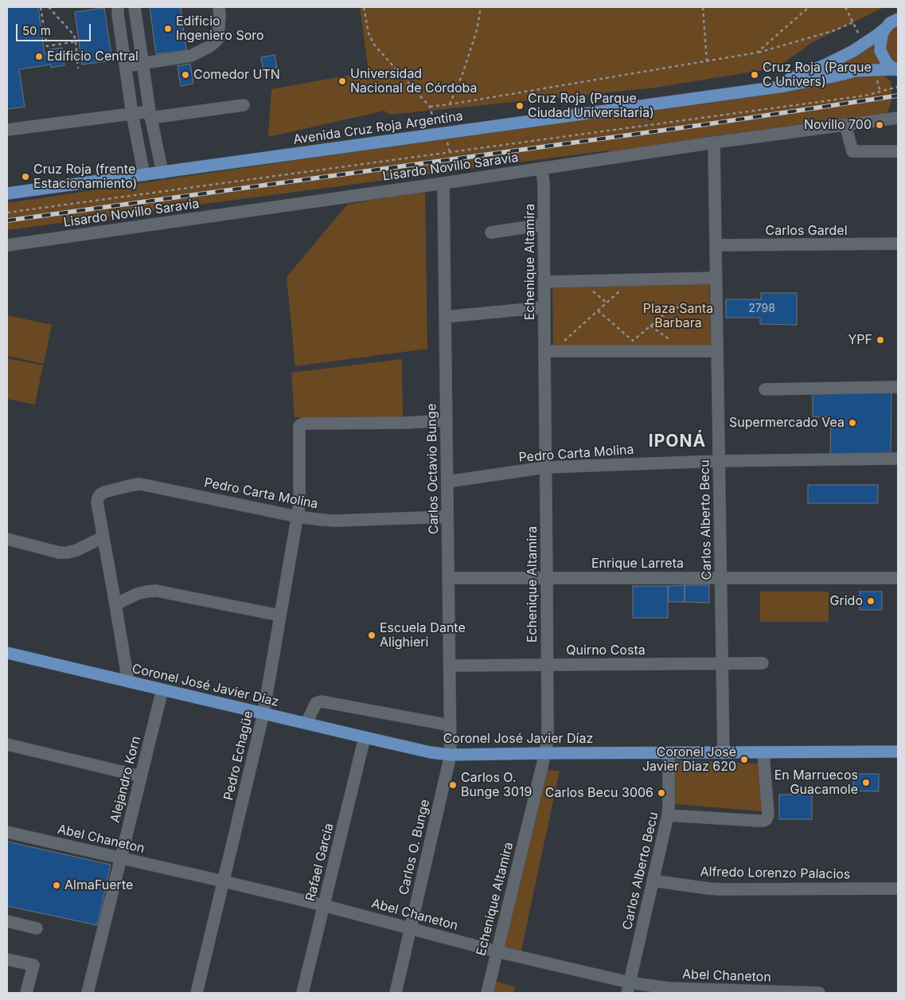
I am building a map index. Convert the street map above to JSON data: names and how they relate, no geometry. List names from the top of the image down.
{
  "streets": {
    "main road": ["Avenida Cruz Roja Argentina", "Coronel José Javier Díaz"],
    "street": [
      "Lisardo Novillo Saravia",
      "Carlos Gardel",
      "Echenique Altamira",
      "Pedro Carta Molina",
      "Carlos Octavio Bunge",
      "Carlos Alberto Becu",
      "Enrique Larreta",
      "Quirno Costa",
      "Pedro Echagüe",
      "Alejandro Korn",
      "Abel Chaneton",
      "Carlos O. Bunge",
      "Rafael García",
      "Alfredo Lorenzo Palacios"
    ]
  },
  "crossings": [
    ["Lisardo Novillo Saravia", "Echenique Altamira"],
    ["Lisardo Novillo Saravia", "Carlos Octavio Bunge"],
    ["Lisardo Novillo Saravia", "Carlos Alberto Becu"],
    ["Carlos Gardel", "Carlos Alberto Becu"],
    ["Echenique Altamira", "Pedro Carta Molina"],
    ["Echenique Altamira", "Enrique Larreta"],
    ["Echenique Altamira", "Quirno Costa"],
    ["Echenique Altamira", "Coronel José Javier Díaz"],
    ["Echenique Altamira", "Abel Chaneton"],
    ["Pedro Carta Molina", "Carlos Octavio Bunge"],
    ["Pedro Carta Molina", "Carlos Alberto Becu"],
    ["Pedro Carta Molina", "Pedro Echagüe"],
    ["Carlos Octavio Bunge", "Enrique Larreta"],
    ["Carlos Octavio Bunge", "Quirno Costa"],
    ["Carlos Octavio Bunge", "Coronel José Javier Díaz"],
    ["Carlos Octavio Bunge", "Pedro Echagüe"],
    ["Carlos Octavio Bunge", "Carlos O. Bunge"],
    ["Carlos Alberto Becu", "Enrique Larreta"],
    ["Carlos Alberto Becu", "Quirno Costa"],
    ["Carlos Alberto Becu", "Coronel José Javier Díaz"],
    ["Carlos Alberto Becu", "Abel Chaneton"],
    ["Carlos Alberto Becu", "Alfredo Lorenzo Palacios"],
    ["Coronel José Javier Díaz", "Pedro Echagüe"],
    ["Coronel José Javier Díaz", "Alejandro Korn"],
    ["Coronel José Javier Díaz", "Carlos O. Bunge"],
    ["Coronel José Javier Díaz", "Rafael García"],
    ["Pedro Echagüe", "Abel Chaneton"],
    ["Alejandro Korn", "Abel Chaneton"],
    ["Abel Chaneton", "Carlos O. Bunge"],
    ["Abel Chaneton", "Rafael García"]
  ],
  "districts": ["IPONÁ"],
  "parks": ["Plaza Santa Barbara"],
  "places": [
    "Edificio Ingeniero Soro",
    "Edificio Central",
    "Comedor UTN",
    "Cruz Roja (Parque C Univers)",
    "Universidad Nacional de Córdoba",
    "Cruz Roja (Parque Ciudad Universitaria)",
    "Novillo 700",
    "Cruz Roja (frente Estacionamiento)",
    "YPF",
    "Supermercado Vea",
    "Grido",
    "Escuela Dante Alighieri",
    "Coronel José Javier Diaz 620",
    "En Marruecos Guacamole",
    "Carlos O. Bunge 3019",
    "Carlos Becu 3006",
    "AlmaFuerte"
  ],
  "house_numbers": ["2798"],
  "scale_bar": "50 m"
}
